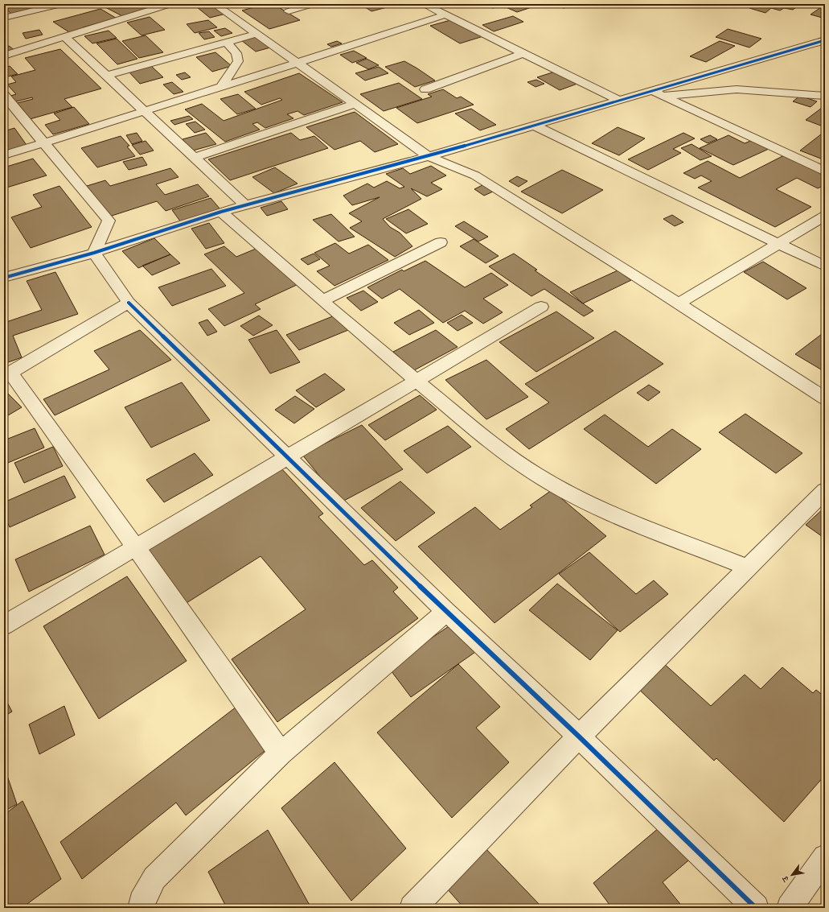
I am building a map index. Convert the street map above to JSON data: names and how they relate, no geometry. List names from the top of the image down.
{
  "north": "bottom left"
}
